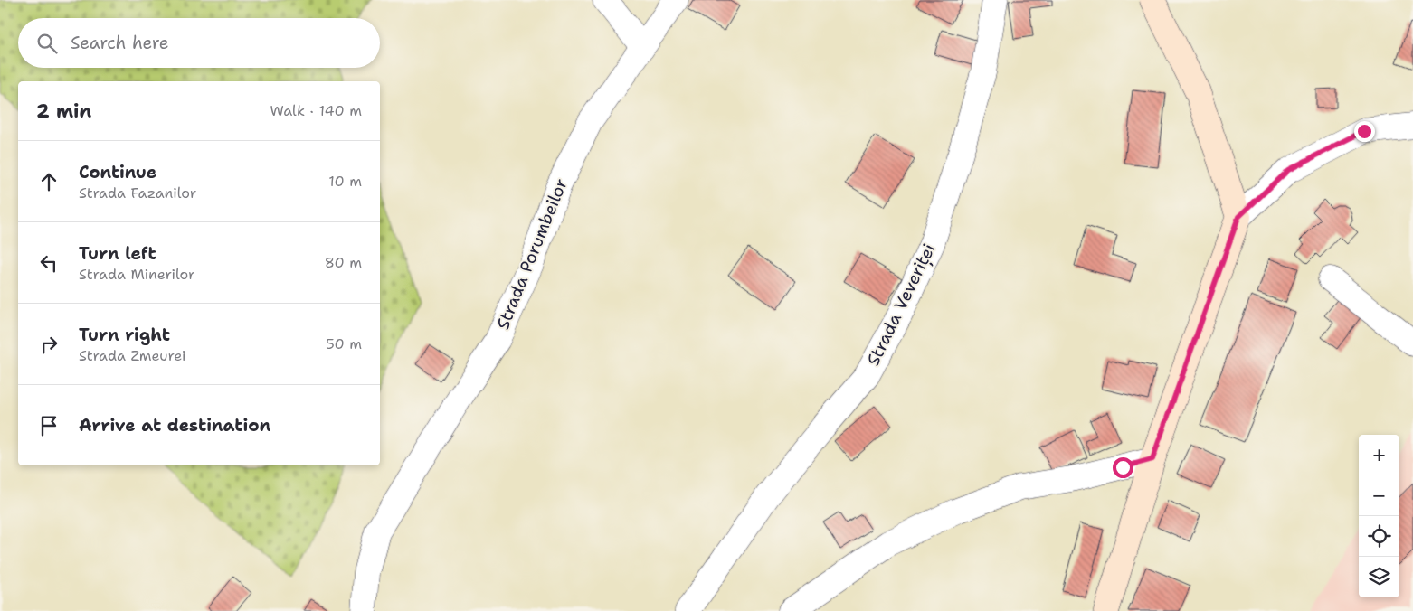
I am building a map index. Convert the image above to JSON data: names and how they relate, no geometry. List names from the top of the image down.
{
  "streets": {
    "street": ["Strada Porumbeilor", "Strada Veveriței"]
  },
  "page": {
    "search": "Search here",
    "heading": ["2 min", "Walk · 140 m"],
    "list": [
      ["Continue", "Strada Fazanilor", "10 m"],
      ["Turn left", "Strada Minerilor", "80 m"],
      ["Turn right", "Strada Zmeurei", "50 m"],
      "Arrive at destination"
    ],
    "map_buttons": ["+", "−"]
  }
}
